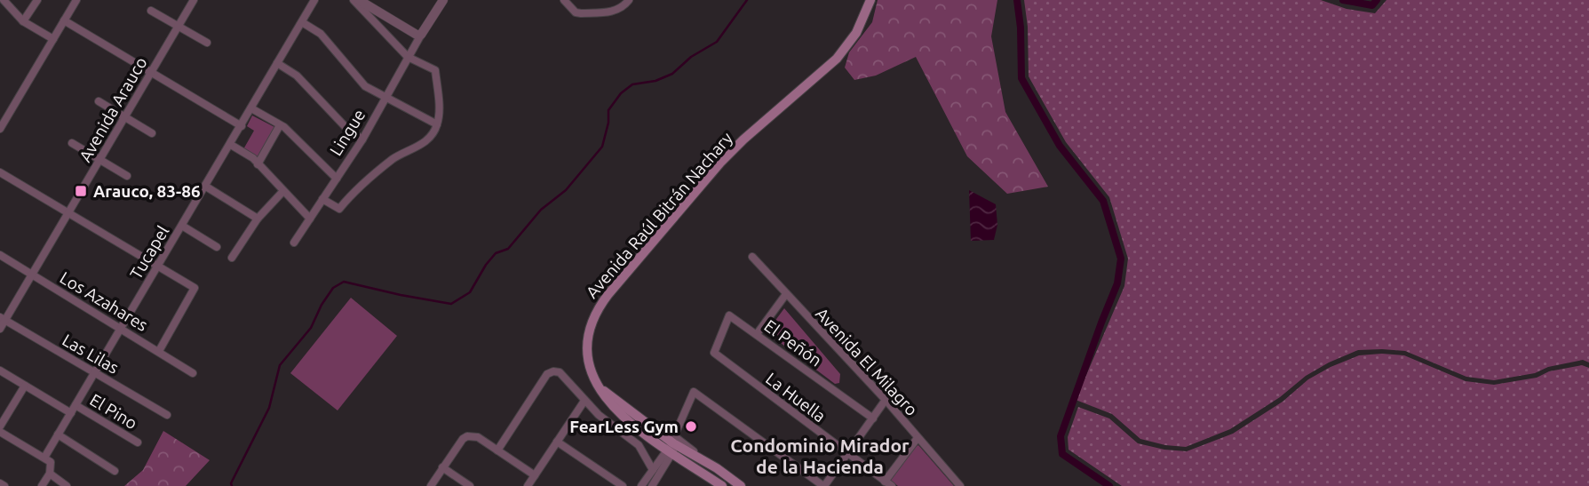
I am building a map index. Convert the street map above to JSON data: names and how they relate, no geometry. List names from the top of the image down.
{
  "streets": {
    "main road": ["Avenida Raúl Bitrán Nachary"],
    "street": [
      "Avenida Arauco",
      "Lingue",
      "Tucapel",
      "Los Azahares",
      "El Peñón",
      "Las Lilas",
      "Avenida El Milagro",
      "La Huella",
      "El Pino"
    ]
  },
  "crossings": [
    ["Avenida Arauco", "Los Azahares"],
    ["Avenida Arauco", "Las Lilas"],
    ["Tucapel", "Los Azahares"],
    ["Tucapel", "Las Lilas"],
    ["Tucapel", "El Pino"],
    ["El Peñón", "La Huella"]
  ],
  "districts": ["Condominio Mirador de la Hacienda"],
  "places": {
    "transit": ["Arauco, 83-86"],
    "other": ["FearLess Gym"]
  }
}
